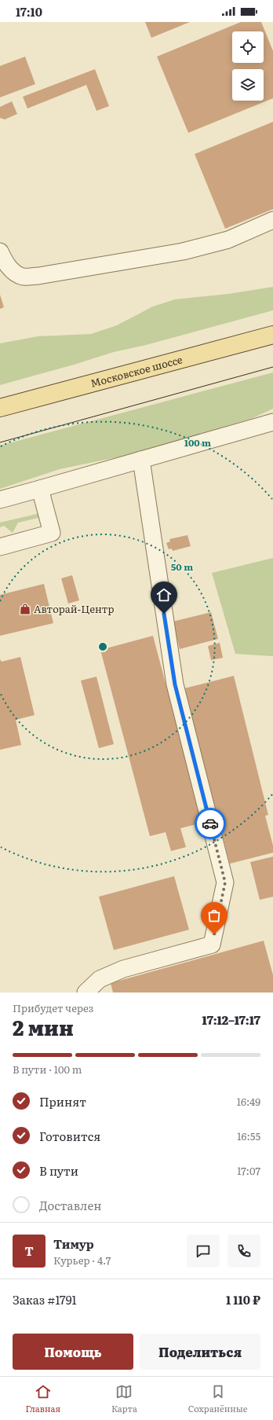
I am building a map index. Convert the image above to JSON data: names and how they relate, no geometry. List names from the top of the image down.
{
  "streets": {
    "main road": ["Московское шоссе"]
  },
  "places": {
    "shop": ["Авторай-Центр"]
  },
  "page": {
    "status": "17:10",
    "heading": ["2 мин", "Прибудет через", "17:12–17:17"],
    "panel": [
      "Тимур",
      "Курьер · 4.7",
      "Заказ #1791",
      "1 110 ₽"
    ],
    "bar": "В пути · 100 m",
    "list": [
      ["Принят", "16:49"],
      ["Готовится", "16:55"],
      ["В пути", "17:07"],
      "Доставлен"
    ],
    "round": "Т",
    "buttons": ["Помощь", "Поделиться"],
    "tabs": ["Главная", "Карта", "Сохранённые"]
  },
  "rings": ["100 m", "50 m"]
}
